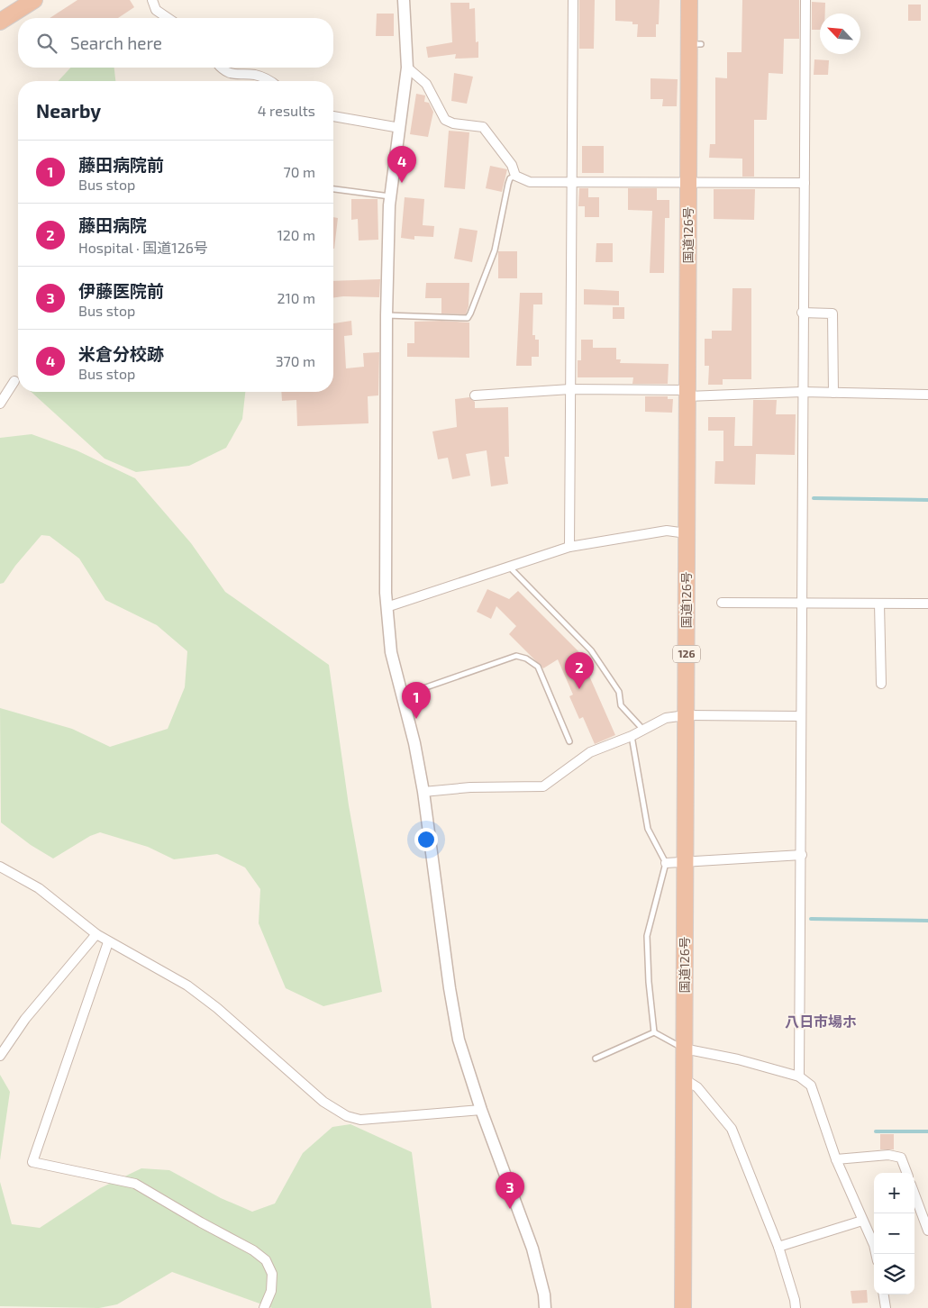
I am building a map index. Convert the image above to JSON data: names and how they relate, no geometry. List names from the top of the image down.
{
  "streets": {
    "highway": ["国道126号", "126"]
  },
  "districts": ["八日市場ホ"],
  "north": "top left",
  "page": {
    "search": "Search here",
    "heading": ["Nearby", "4 results"],
    "list": [
      {
        "mark": "1",
        "name": "藤田病院前",
        "note": "Bus stop",
        "value": "70 m"
      },
      {
        "mark": "2",
        "name": "藤田病院",
        "note": "Hospital · 国道126号",
        "value": "120 m"
      },
      {
        "mark": "3",
        "name": "伊藤医院前",
        "note": "Bus stop",
        "value": "210 m"
      },
      {
        "mark": "4",
        "name": "米倉分校跡",
        "note": "Bus stop",
        "value": "370 m"
      }
    ],
    "pins": [
      "4",
      "2",
      "1",
      "3"
    ],
    "map_buttons": ["+", "−"]
  }
}
